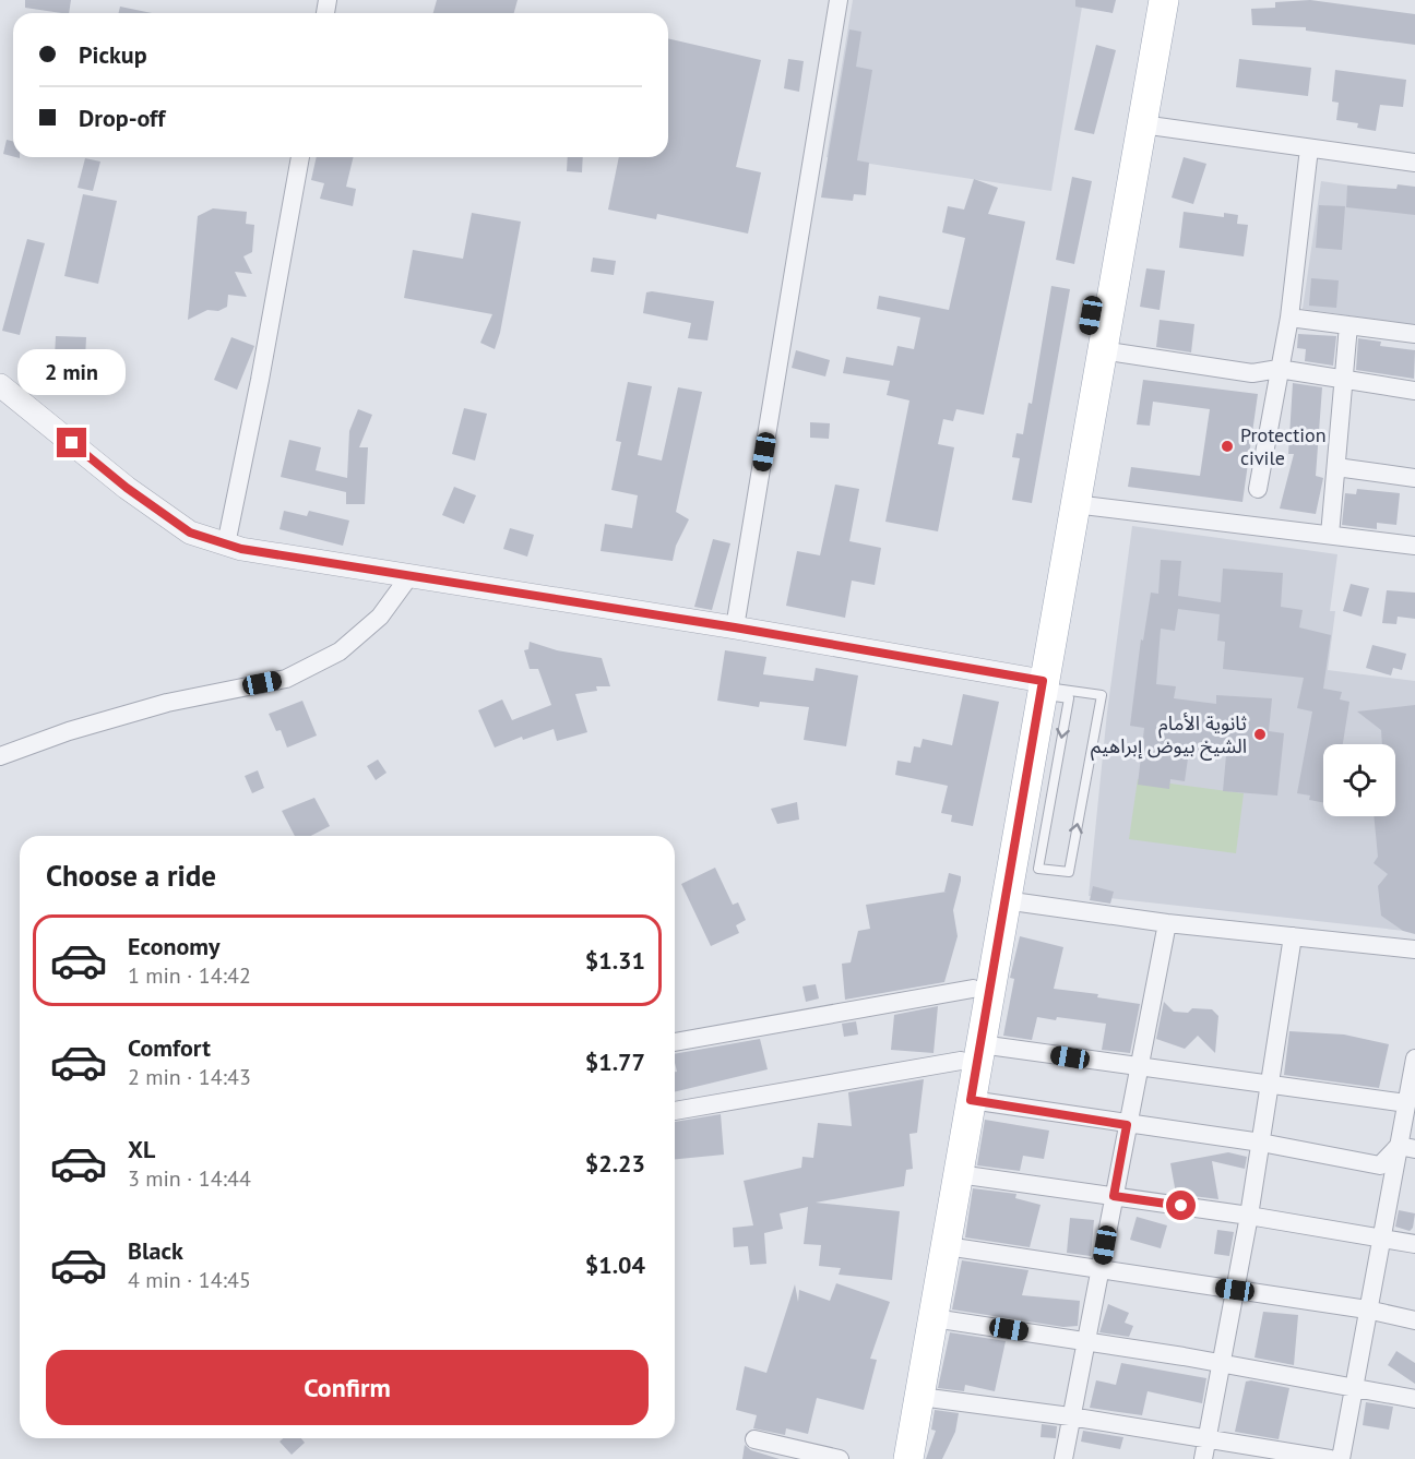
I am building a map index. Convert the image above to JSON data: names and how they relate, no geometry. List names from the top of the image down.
{
  "places": ["Protection civile", "ثانوية الأمام الشيخ بيوض إبراهيم"],
  "page": {
    "banner": ["Pickup", "Drop-off"],
    "bubble": "2 min",
    "heading": "Choose a ride",
    "list": [
      {
        "name": "Economy",
        "note": "1 min · 14:42",
        "value": "$1.31"
      },
      {
        "name": "Comfort",
        "note": "2 min · 14:43",
        "value": "$1.77"
      },
      {
        "name": "XL",
        "note": "3 min · 14:44",
        "value": "$2.23"
      },
      {
        "name": "Black",
        "note": "4 min · 14:45",
        "value": "$1.04"
      }
    ],
    "buttons": "Confirm"
  }
}
